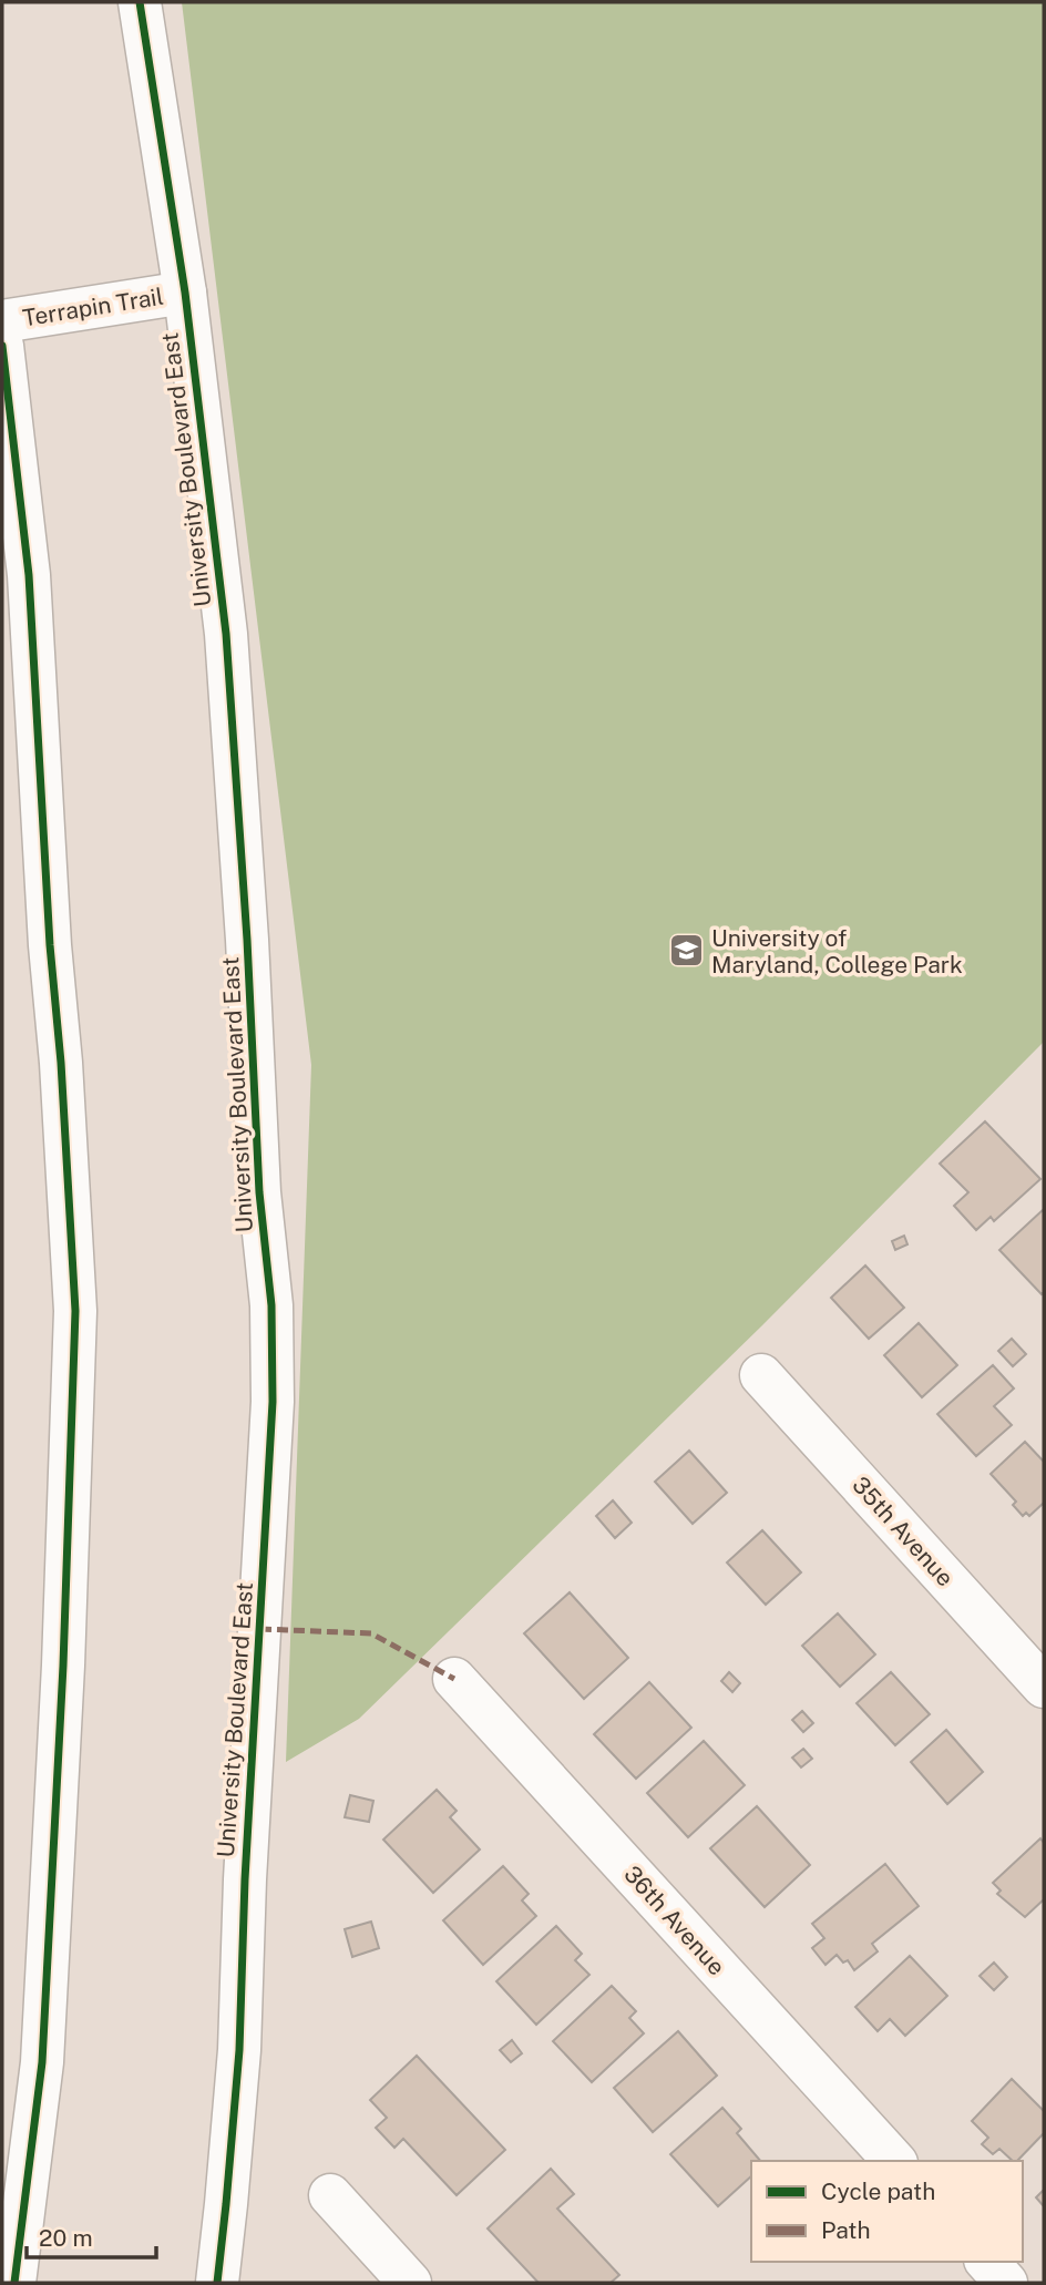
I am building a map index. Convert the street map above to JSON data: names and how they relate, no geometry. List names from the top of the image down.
{
  "streets": {
    "main road": [
      "Terrapin Trail",
      "University Boulevard East",
      "35th Avenue",
      "36th Avenue"
    ]
  },
  "crossings": [
    ["Terrapin Trail", "University Boulevard East"]
  ],
  "places": {
    "school or university": ["University of Maryland, College Park"]
  },
  "legend": ["Cycle path", "Path"],
  "scale_bar": "20 m"
}
